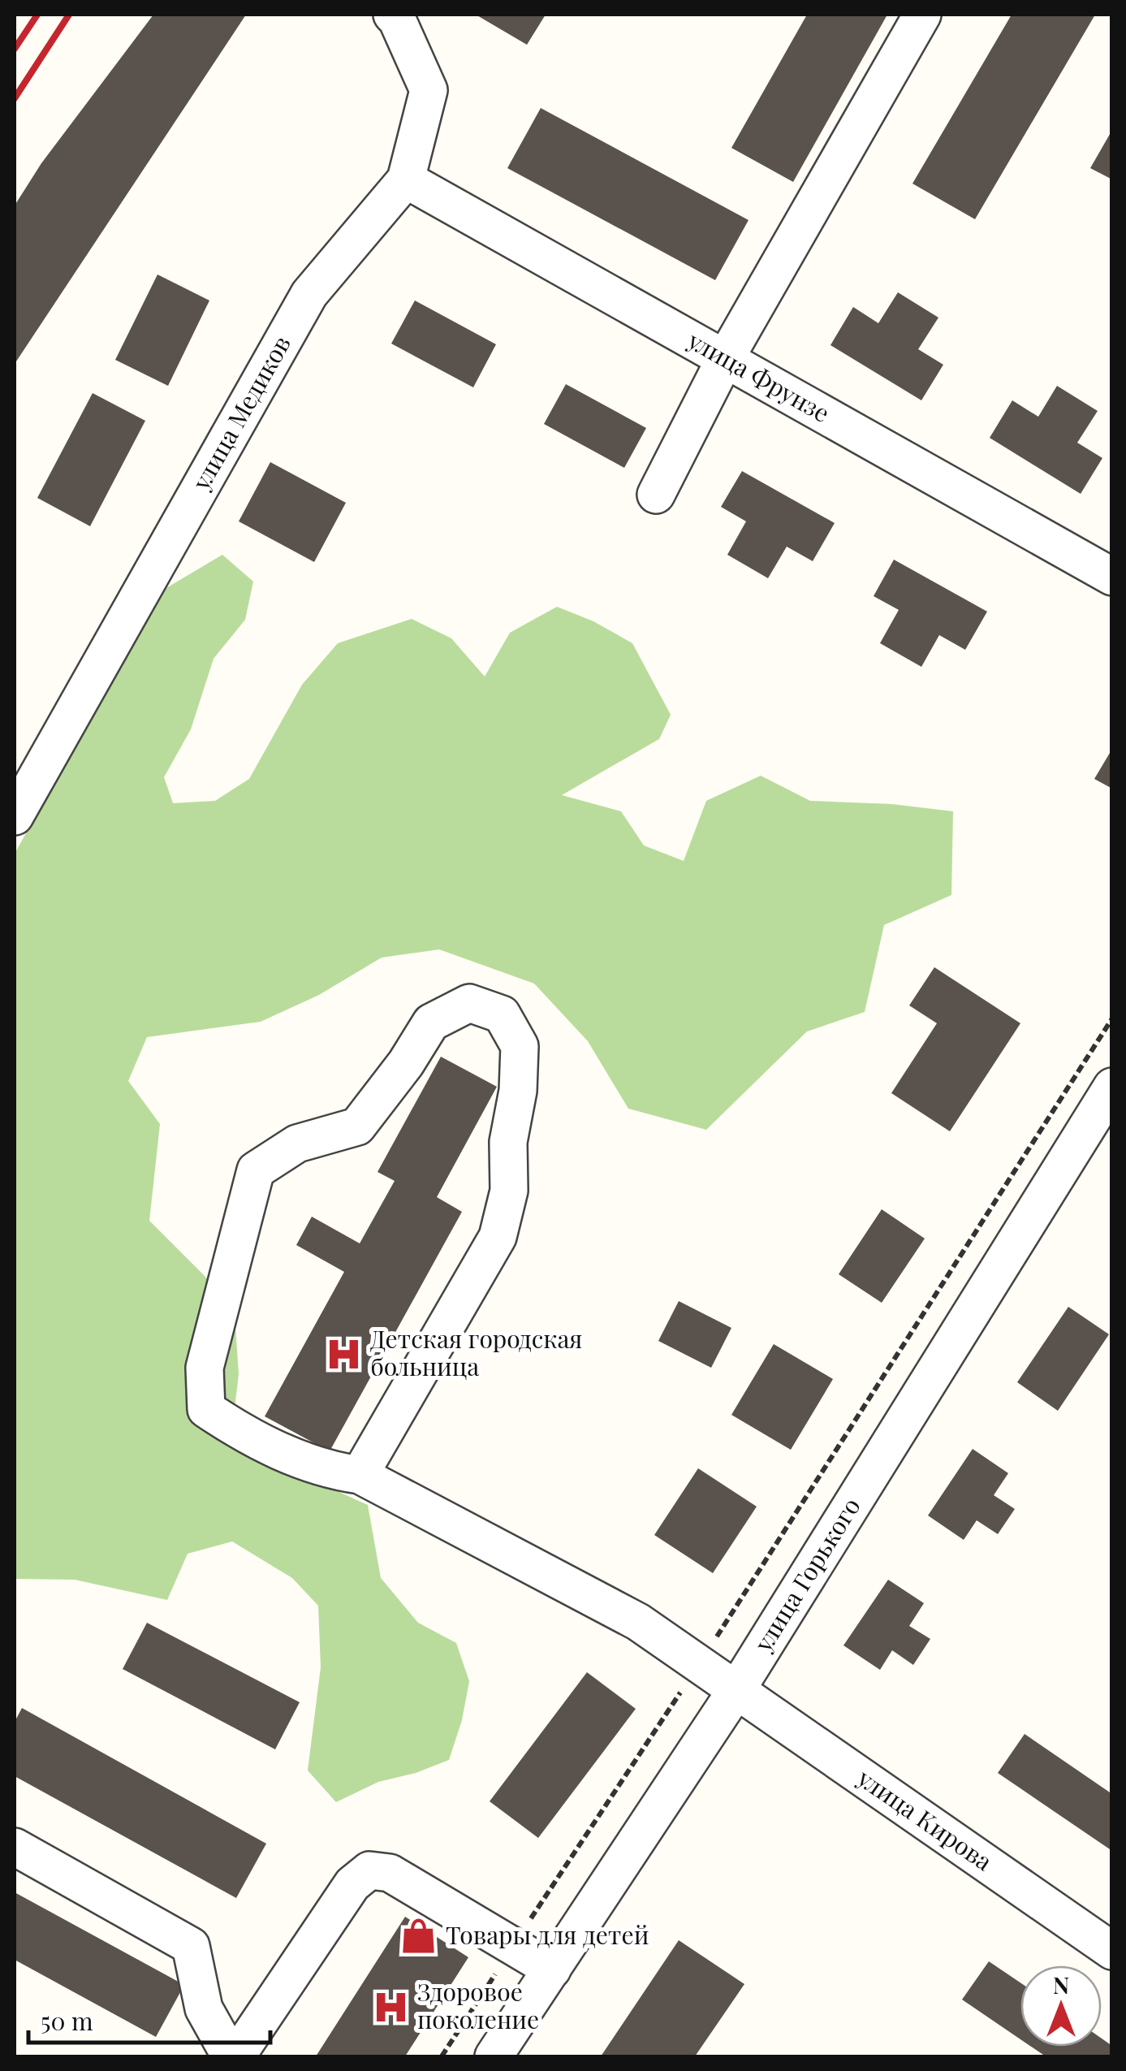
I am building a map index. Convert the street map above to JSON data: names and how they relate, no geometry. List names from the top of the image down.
{
  "streets": {
    "street": [
      "улица Фрунзе",
      "улица Медиков",
      "улица Горького",
      "улица Кирова"
    ]
  },
  "crossings": [
    ["улица Фрунзе", "улица Медиков"],
    ["улица Горького", "улица Кирова"]
  ],
  "places": {
    "hospital": ["Детская городская больница", "Здоровое поколение"],
    "shop": ["Товары для детей"]
  },
  "scale_bar": "50 m",
  "north": "top"
}
